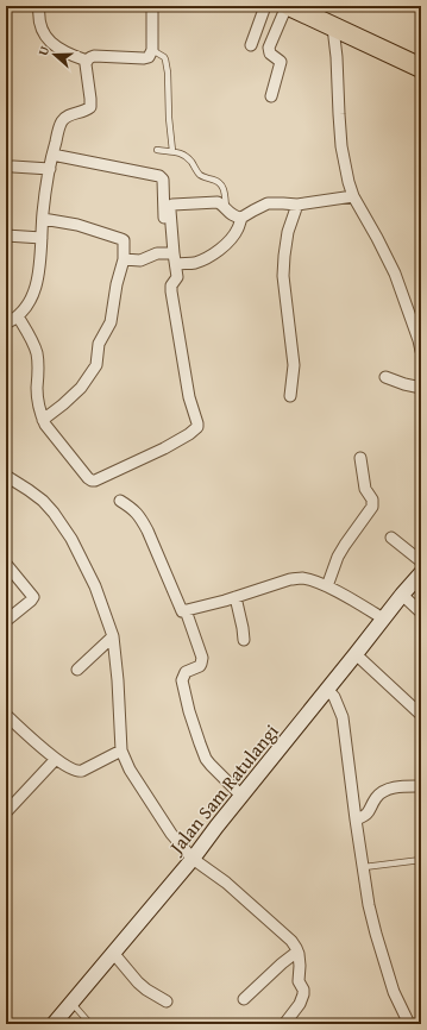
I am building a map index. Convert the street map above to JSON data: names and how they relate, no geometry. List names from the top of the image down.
{
  "streets": {
    "street": ["Jalan Sam Ratulangi"]
  },
  "north": "left"
}
